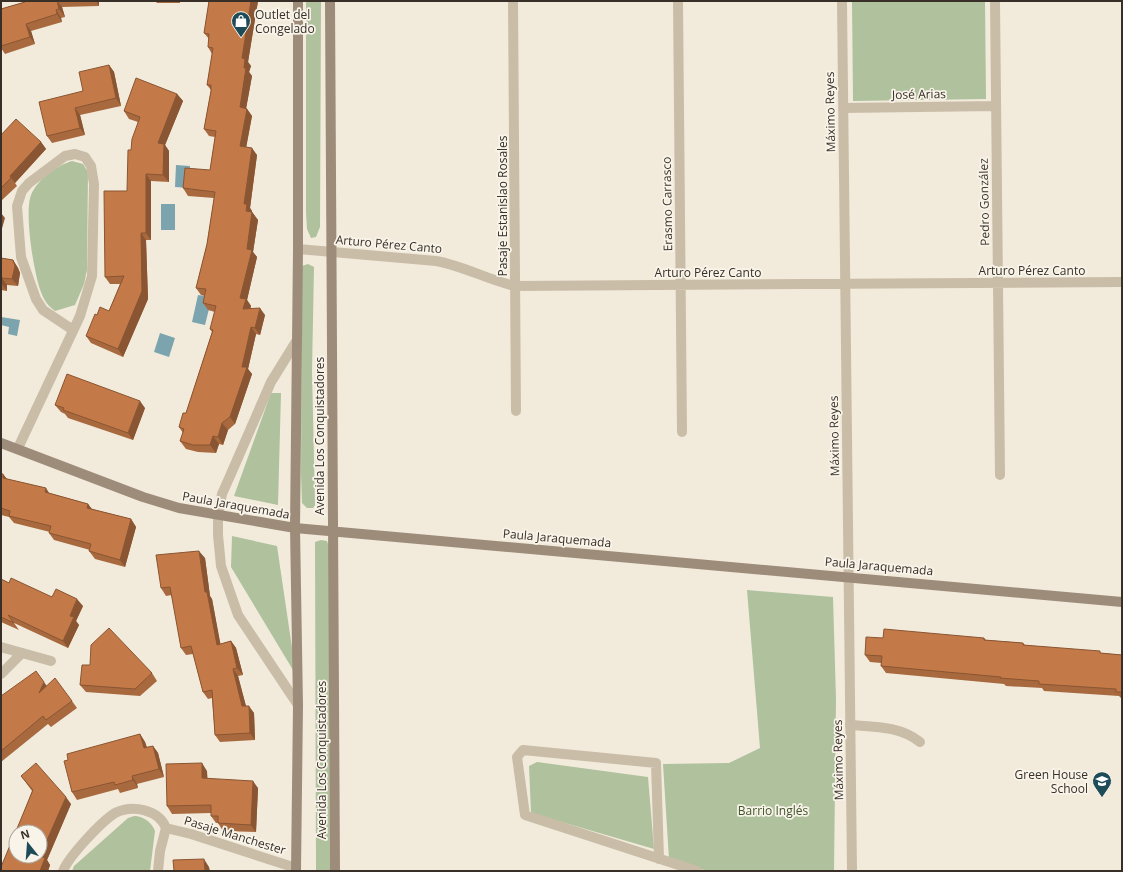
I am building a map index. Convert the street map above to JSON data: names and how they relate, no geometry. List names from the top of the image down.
{
  "streets": {
    "street": [
      "José Arias",
      "Máximo Reyes",
      "Pedro González",
      "Erasmo Carrasco",
      "Pasaje Estanislao Rosales",
      "Arturo Pérez Canto",
      "Avenida Los Conquistadores",
      "Paula Jaraquemada",
      "Pasaje Manchester"
    ]
  },
  "crossings": [
    ["José Arias", "Máximo Reyes"],
    ["José Arias", "Pedro González"],
    ["Máximo Reyes", "Arturo Pérez Canto"],
    ["Máximo Reyes", "Paula Jaraquemada"],
    ["Pedro González", "Arturo Pérez Canto"],
    ["Erasmo Carrasco", "Arturo Pérez Canto"],
    ["Pasaje Estanislao Rosales", "Arturo Pérez Canto"],
    ["Arturo Pérez Canto", "Avenida Los Conquistadores"],
    ["Avenida Los Conquistadores", "Paula Jaraquemada"],
    ["Avenida Los Conquistadores", "Pasaje Manchester"]
  ],
  "parks": ["Barrio Inglés"],
  "places": {
    "shop": ["Outlet del Congelado"],
    "school or university": ["Green House School"]
  },
  "north": "top"
}
